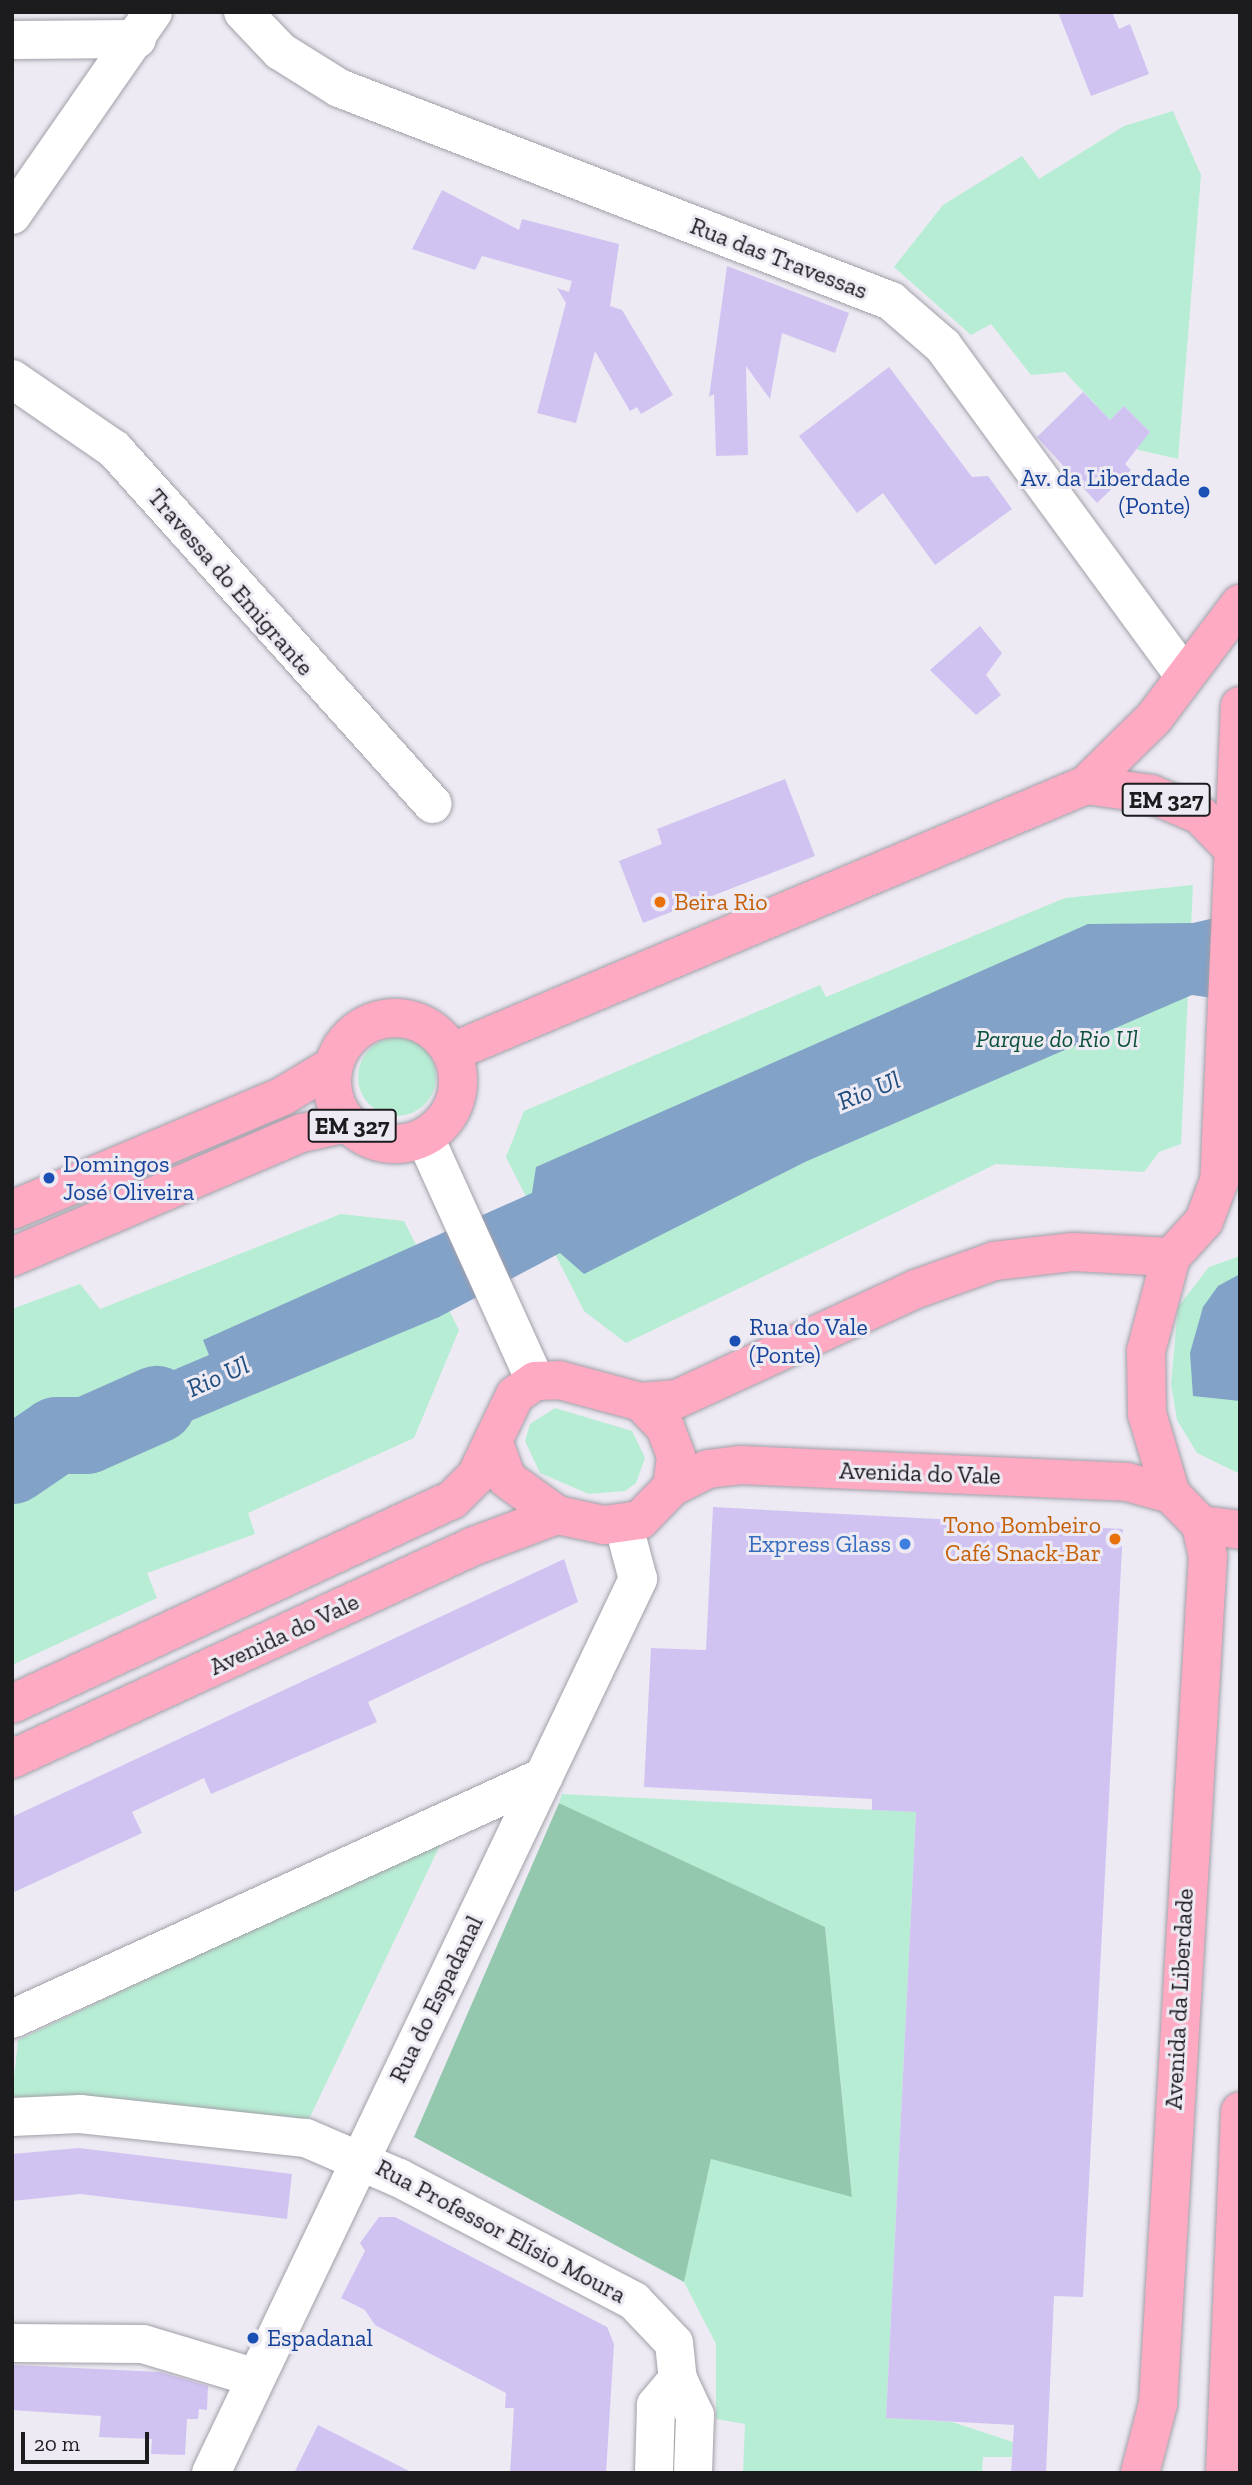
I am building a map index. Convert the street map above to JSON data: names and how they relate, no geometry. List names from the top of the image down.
{
  "streets": {
    "main road": ["EM 327", "Avenida do Vale", "Avenida da Liberdade"],
    "street": [
      "Rua das Travessas",
      "Travessa do Emigrante",
      "Rua do Espadanal",
      "Rua Professor Elísio Moura"
    ]
  },
  "crossings": [
    ["Rua das Travessas", "EM 327"],
    ["Avenida do Vale", "Rua do Espadanal"],
    ["Rua do Espadanal", "Rua Professor Elísio Moura"]
  ],
  "water": ["Rio Ul"],
  "parks": ["Parque do Rio Ul"],
  "places": [
    "Av. da Liberdade (Ponte)",
    "Beira Rio",
    "Domingos José Oliveira",
    "Rua do Vale (Ponte)",
    "Tono Bombeiro Café Snack-Bar",
    "Express Glass",
    "Espadanal"
  ],
  "scale_bar": "20 m"
}
